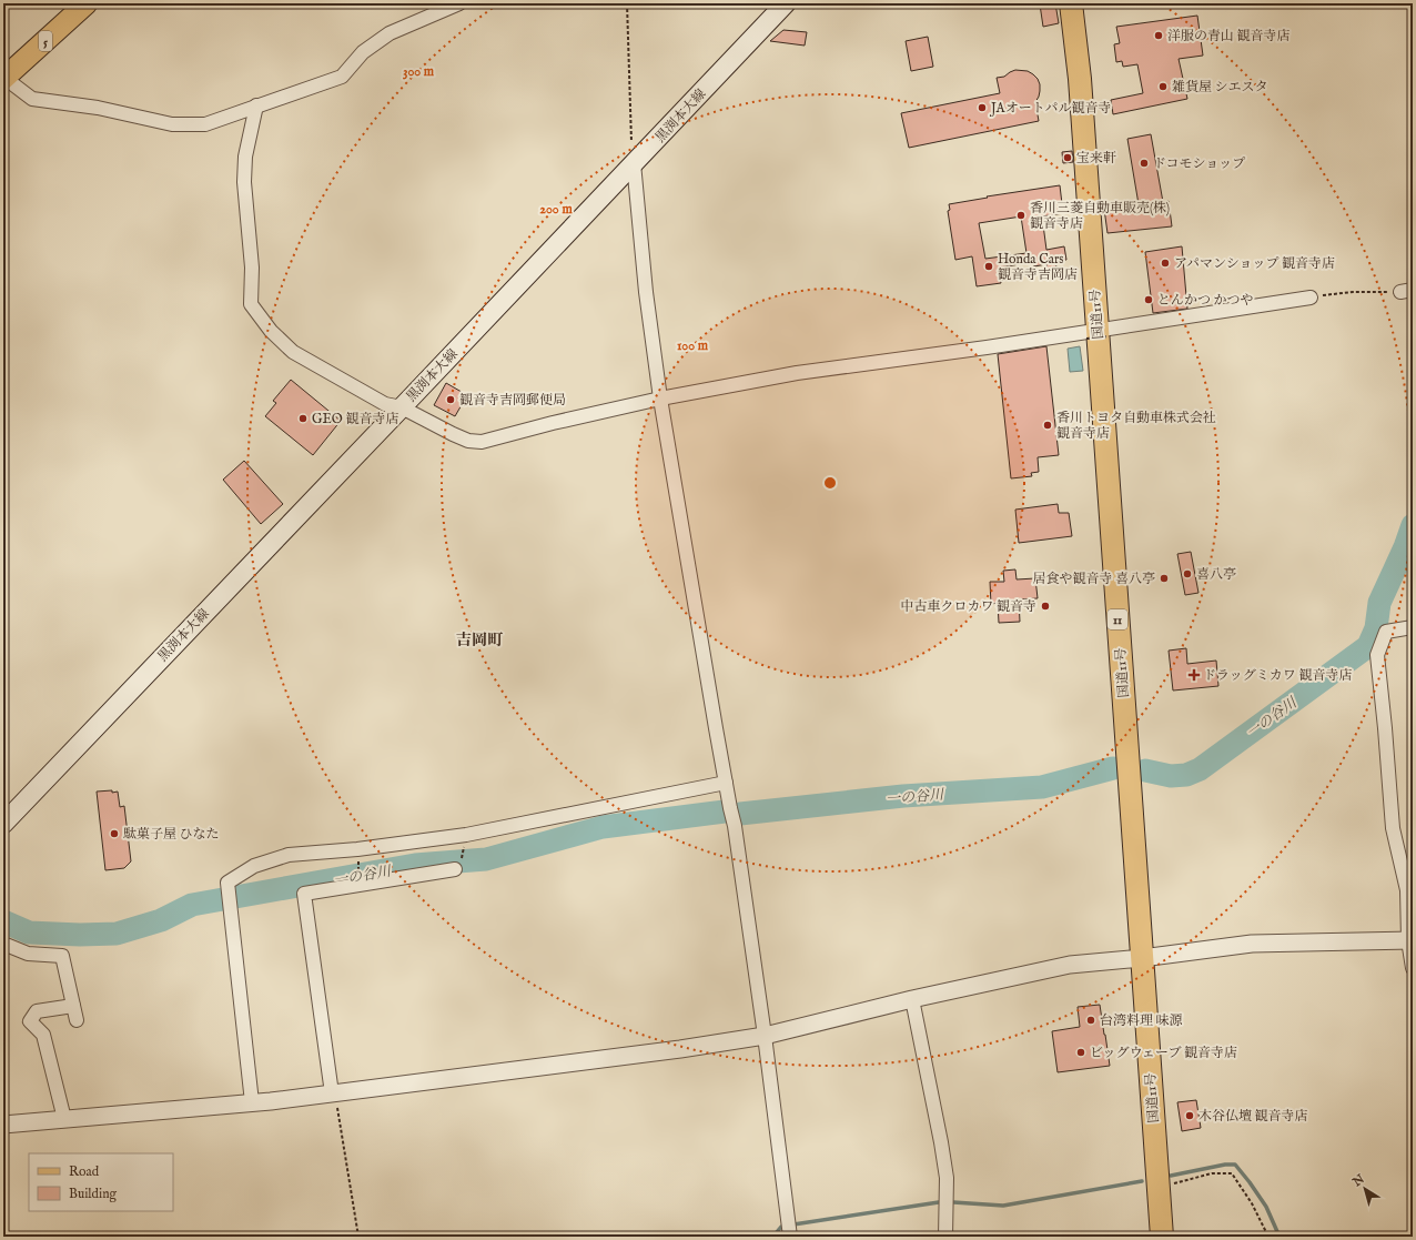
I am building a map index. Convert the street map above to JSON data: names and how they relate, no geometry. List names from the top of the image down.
{
  "streets": {
    "highway": ["国道11号", "11"],
    "main road": ["5", "黒渕本大線"]
  },
  "districts": ["吉岡町"],
  "water": ["一の谷川"],
  "places": {
    "other": [
      "洋服の青山 観音寺店",
      "雑貨屋 シエスタ",
      "JAオートパル観音寺",
      "宝来軒",
      "ドコモショップ",
      "香川三菱自動車販売(株) 観音寺店",
      "アパマンショップ 観音寺店",
      "Honda Cars 観音寺吉岡店",
      "とんかつ かつや",
      "観音寺吉岡郵便局",
      "GEO 観音寺店",
      "香川トヨタ自動車株式会社 観音寺店",
      "喜八亭",
      "居食や観音寺 喜八亭",
      "中古車クロカワ 観音寺",
      "駄菓子屋 ひなた",
      "台湾料理 味源",
      "ビッグウェーブ 観音寺店",
      "木谷仏壇 観音寺店"
    ],
    "health": ["ドラッグミカワ 観音寺店"]
  },
  "legend": ["Road", "Building"],
  "north": "top left",
  "rings": ["300 m", "200 m", "100 m"]
}
